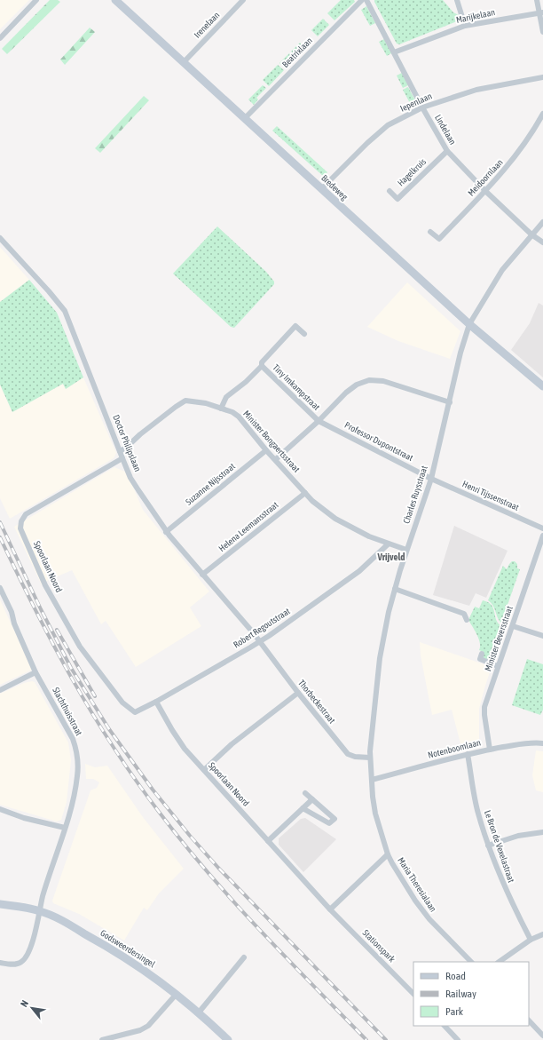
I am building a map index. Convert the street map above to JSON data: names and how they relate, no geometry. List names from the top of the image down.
{
  "streets": {
    "street": [
      "Marijkelaan",
      "Irenelaan",
      "Beatrixlaan",
      "Iepenlaan",
      "Lindelaan",
      "Hagelkruis",
      "Meidoornlaan",
      "Bredeweg",
      "Tiny Imkampstraat",
      "Minister Bongaertsstraat",
      "Professor Dupontstraat",
      "Doctor Philipslaan",
      "Suzanne Nijsstraat",
      "Charles Ruysstraat",
      "Henri Tijssenstraat",
      "Helena Leemansstraat",
      "Spoorlaan Noord",
      "Robert Regoutstraat",
      "Minister Beversstraat",
      "Thorbeckestraat",
      "Slachthuisstraat",
      "Notenboomlaan",
      "Le Bron de Vexelastraat",
      "Maria Theresialaan",
      "Stationspark",
      "Godsweerdersingel"
    ]
  },
  "crossings": [
    ["Marijkelaan", "Lindelaan"],
    ["Irenelaan", "Bredeweg"],
    ["Beatrixlaan", "Bredeweg"],
    ["Iepenlaan", "Lindelaan"],
    ["Iepenlaan", "Bredeweg"],
    ["Lindelaan", "Hagelkruis"],
    ["Lindelaan", "Meidoornlaan"],
    ["Lindelaan", "Charles Ruysstraat"],
    ["Bredeweg", "Charles Ruysstraat"],
    ["Tiny Imkampstraat", "Professor Dupontstraat"],
    ["Minister Bongaertsstraat", "Doctor Philipslaan"],
    ["Minister Bongaertsstraat", "Suzanne Nijsstraat"],
    ["Minister Bongaertsstraat", "Charles Ruysstraat"],
    ["Minister Bongaertsstraat", "Helena Leemansstraat"],
    ["Minister Bongaertsstraat", "Robert Regoutstraat"],
    ["Professor Dupontstraat", "Charles Ruysstraat"],
    ["Professor Dupontstraat", "Henri Tijssenstraat"],
    ["Doctor Philipslaan", "Suzanne Nijsstraat"],
    ["Doctor Philipslaan", "Helena Leemansstraat"],
    ["Doctor Philipslaan", "Spoorlaan Noord"],
    ["Doctor Philipslaan", "Robert Regoutstraat"],
    ["Doctor Philipslaan", "Thorbeckestraat"],
    ["Charles Ruysstraat", "Henri Tijssenstraat"],
    ["Charles Ruysstraat", "Thorbeckestraat"],
    ["Charles Ruysstraat", "Notenboomlaan"],
    ["Charles Ruysstraat", "Maria Theresialaan"],
    ["Spoorlaan Noord", "Robert Regoutstraat"],
    ["Spoorlaan Noord", "Stationspark"],
    ["Robert Regoutstraat", "Thorbeckestraat"],
    ["Minister Beversstraat", "Notenboomlaan"],
    ["Slachthuisstraat", "Godsweerdersingel"],
    ["Notenboomlaan", "Le Bron de Vexelastraat"],
    ["Notenboomlaan", "Maria Theresialaan"]
  ],
  "districts": ["Vrijveld"],
  "legend": ["Road", "Railway", "Park"],
  "north": "top left"
}
